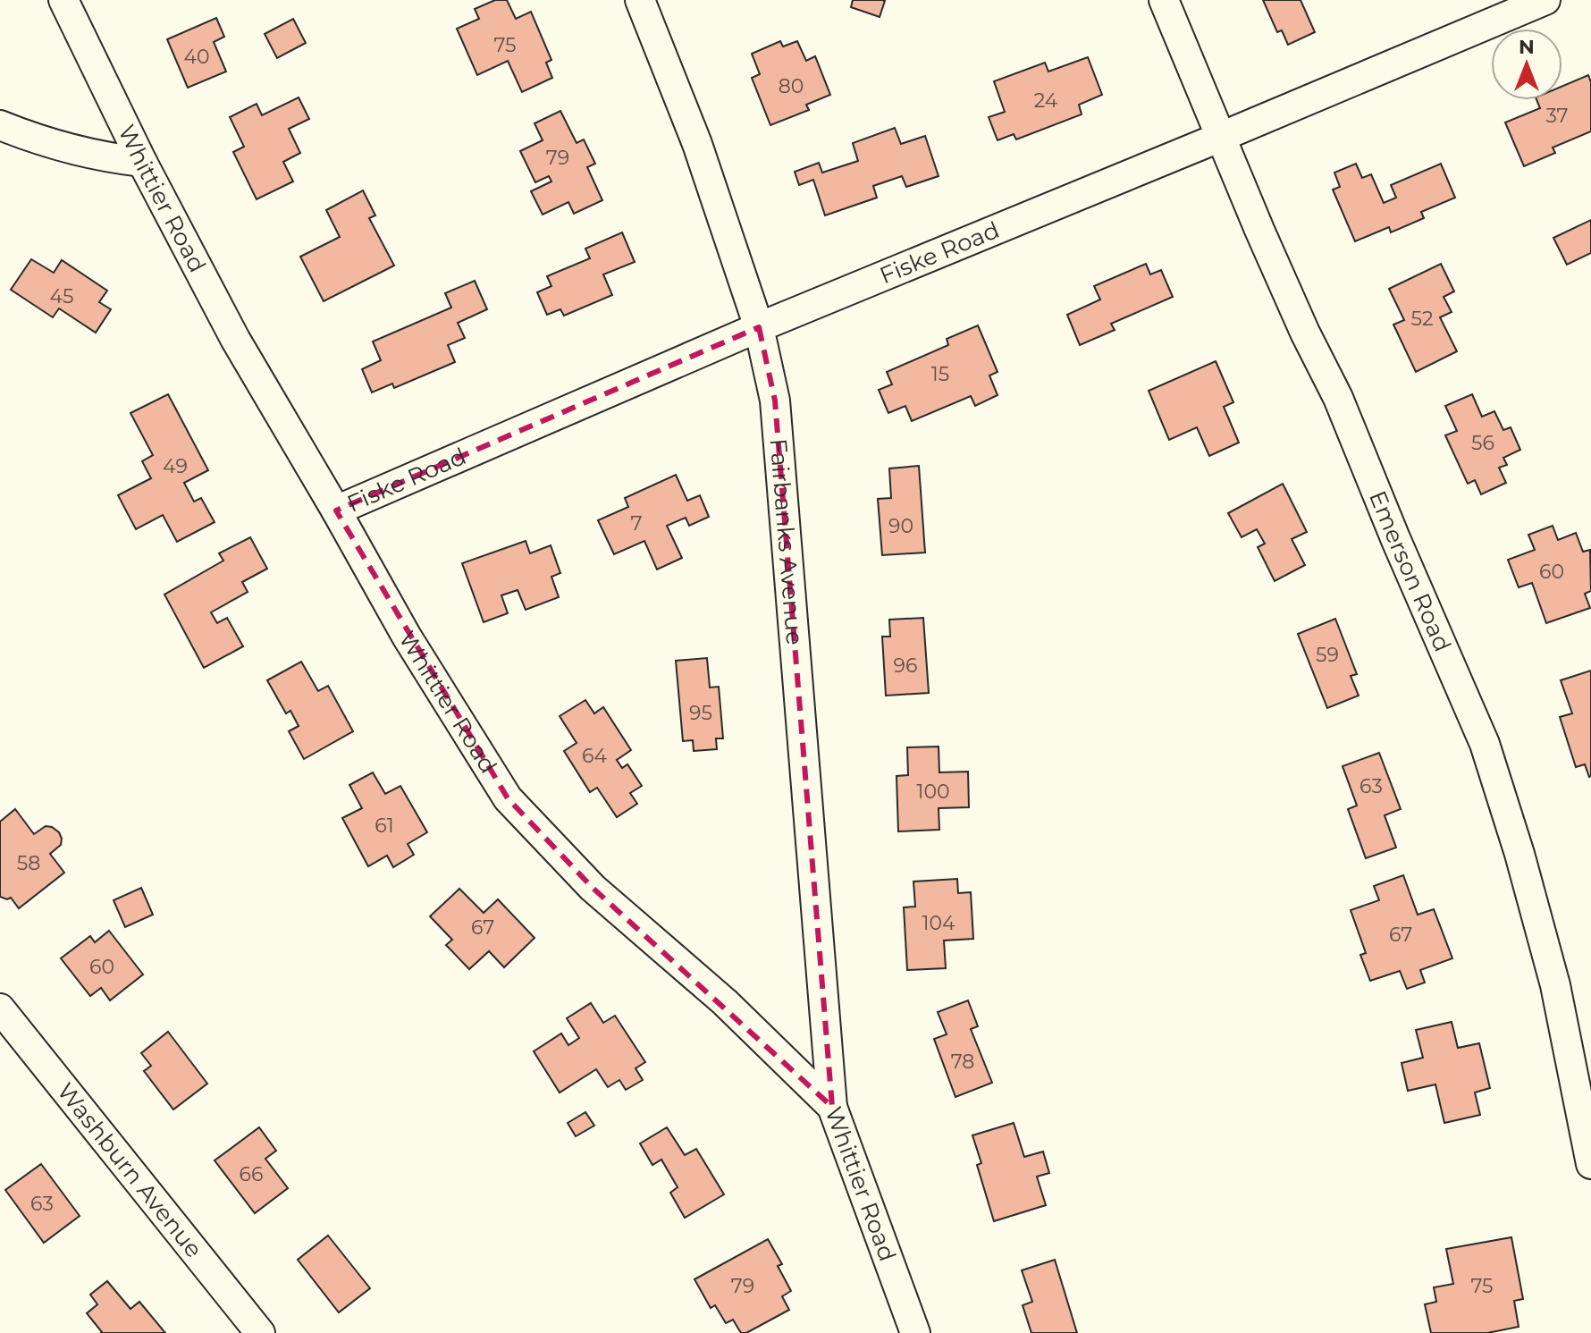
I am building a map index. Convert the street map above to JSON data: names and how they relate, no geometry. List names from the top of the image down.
{
  "streets": {
    "street": [
      "Whittier Road",
      "Fiske Road",
      "Fairbanks Avenue",
      "Emerson Road",
      "Washburn Avenue"
    ]
  },
  "crossings": [
    ["Whittier Road", "Fiske Road"],
    ["Whittier Road", "Fairbanks Avenue"],
    ["Fiske Road", "Fairbanks Avenue"],
    ["Fiske Road", "Emerson Road"]
  ],
  "house_numbers": [
    "75",
    "40",
    "80",
    "24",
    "37",
    "79",
    "45",
    "52",
    "15",
    "56",
    "49",
    "7",
    "90",
    "60",
    "59",
    "96",
    "95",
    "64",
    "63",
    "100",
    "61",
    "58",
    "104",
    "67",
    "67",
    "60",
    "78",
    "66",
    "63",
    "79",
    "75"
  ],
  "north": "top"
}
